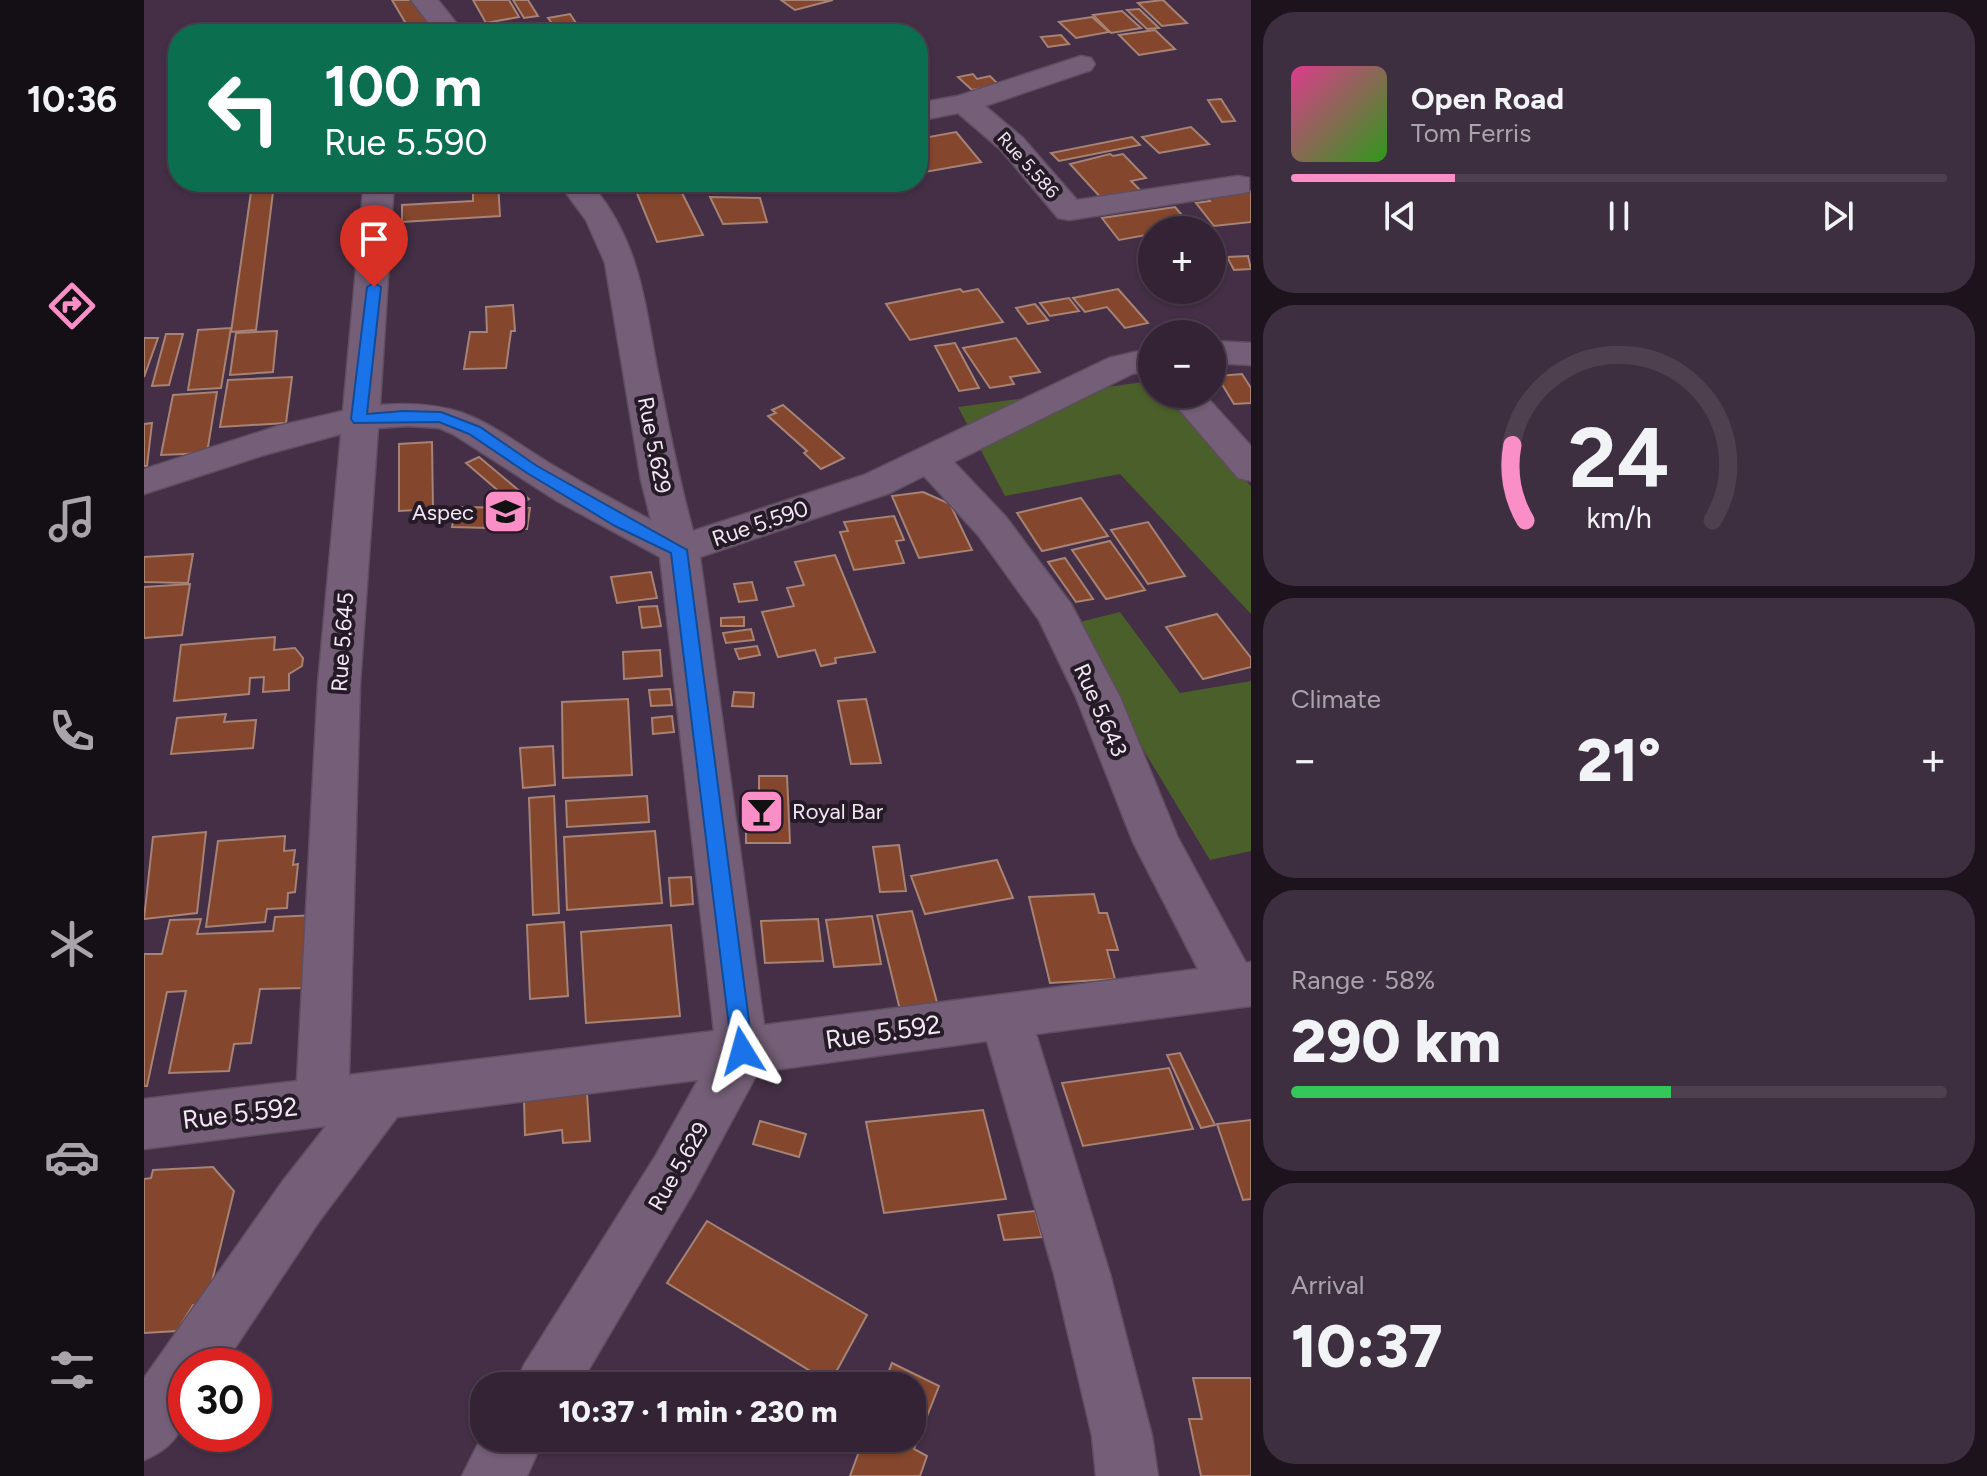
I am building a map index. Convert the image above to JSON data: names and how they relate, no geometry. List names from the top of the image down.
{
  "streets": {
    "street": [
      "Rue 5.586",
      "Rue 5.629",
      "Rue 5.590",
      "Rue 5.645",
      "Rue 5.643",
      "Rue 5.592"
    ]
  },
  "crossings": [
    ["Rue 5.629", "Rue 5.590"],
    ["Rue 5.629", "Rue 5.592"],
    ["Rue 5.590", "Rue 5.643"],
    ["Rue 5.645", "Rue 5.592"]
  ],
  "places": {
    "school or university": ["Aspec"],
    "bar": ["Royal Bar"]
  },
  "page": {
    "tabs": "10:36",
    "turn": ["100 m", "Rue 5.590"],
    "song": ["Open Road", "Tom Ferris"],
    "map_buttons": ["+", "−"],
    "tile": [
      "Climate",
      ["Range · 58%", "290 km"],
      ["Arrival", "10:37"]
    ],
    "heat": ["−", "21°", "+"],
    "limit": "30",
    "trip": "10:37 · 1 min · 230 m",
    "gauge": ["24", "km/h"]
  }
}
